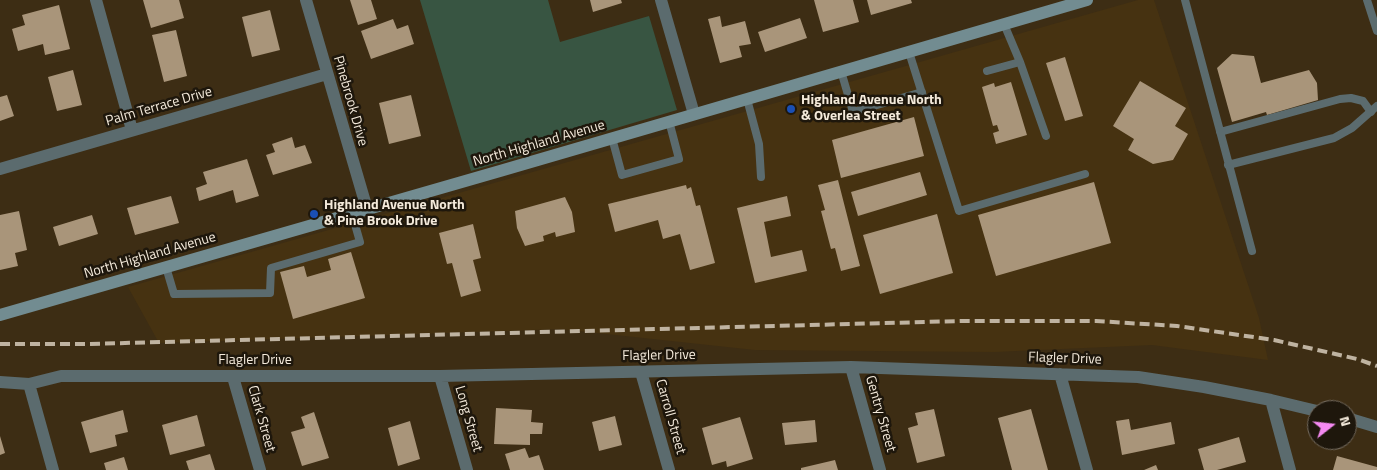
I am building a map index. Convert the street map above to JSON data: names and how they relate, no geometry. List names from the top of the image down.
{
  "streets": {
    "street": [
      "Pinebrook Drive",
      "Palm Terrace Drive",
      "North Highland Avenue",
      "Flagler Drive",
      "Gentry Street",
      "Carroll Street",
      "Clark Street",
      "Long Street"
    ]
  },
  "crossings": [
    ["Pinebrook Drive", "Palm Terrace Drive"],
    ["Pinebrook Drive", "North Highland Avenue"],
    ["Flagler Drive", "Gentry Street"],
    ["Flagler Drive", "Carroll Street"],
    ["Flagler Drive", "Clark Street"],
    ["Flagler Drive", "Long Street"]
  ],
  "places": ["Highland Avenue North & Overlea Street", "Highland Avenue North & Pine Brook Drive"],
  "north": "right"
}
